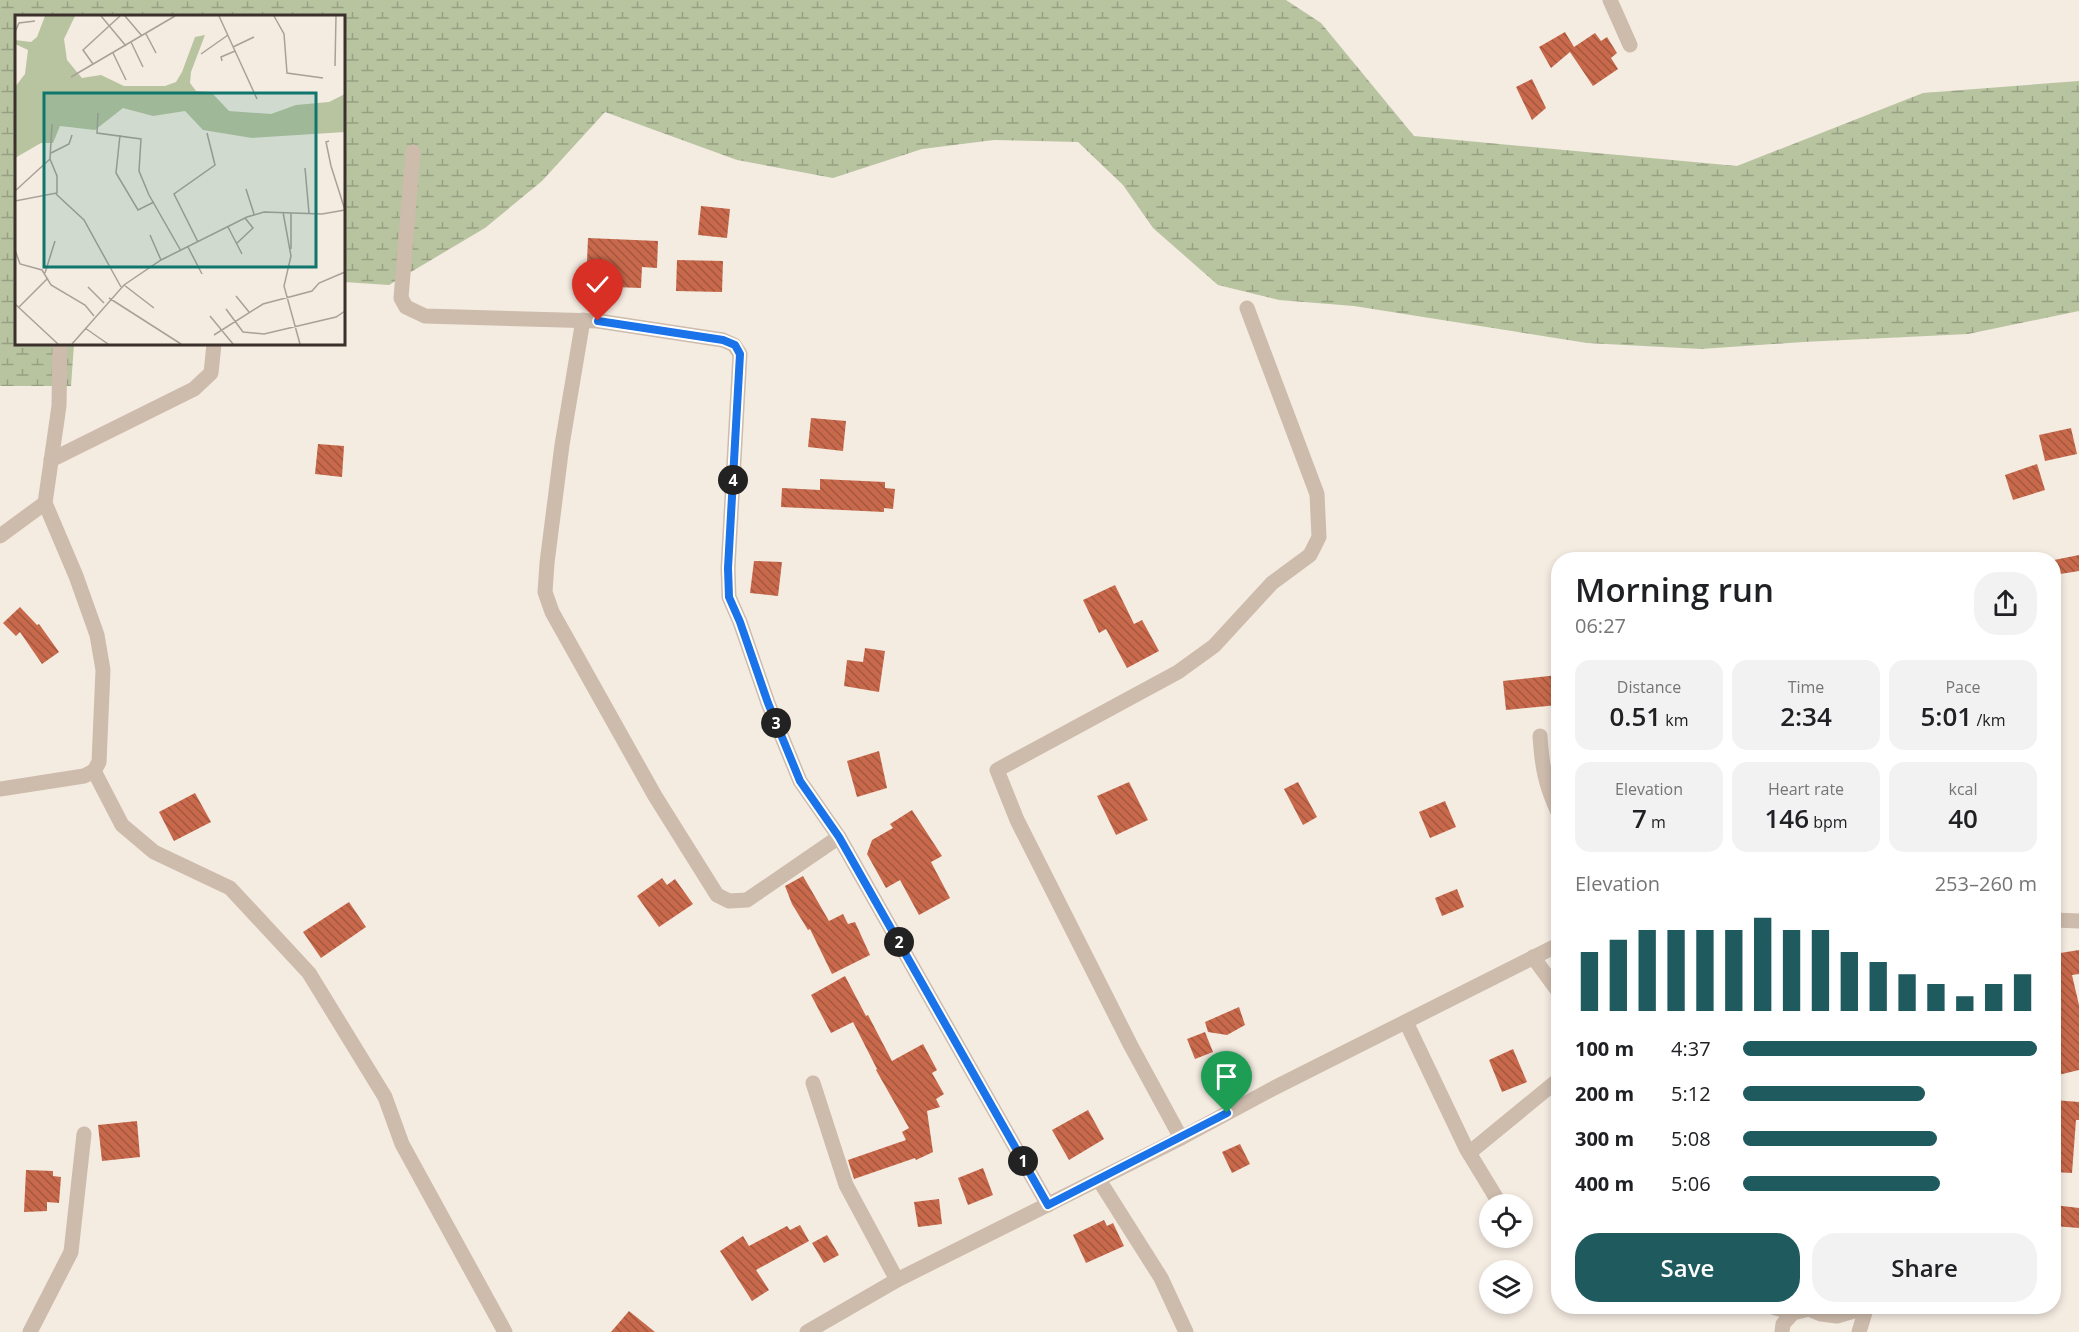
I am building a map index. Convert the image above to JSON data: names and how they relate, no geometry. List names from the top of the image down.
{
  "page": {
    "pins": [
      "4",
      "3",
      "2",
      "1"
    ],
    "heading": ["Morning run", "06:27"],
    "stats": [
      ["Distance", "0.51 km"],
      ["Time", "2:34"],
      ["Pace", "5:01 /km"],
      ["Elevation", "7 m"],
      ["Heart rate", "146 bpm"],
      ["kcal", "40"]
    ],
    "chart": ["Elevation", "253–260 m"],
    "list": [
      {
        "name": "100 m",
        "note": "4:37"
      },
      {
        "name": "200 m",
        "note": "5:12"
      },
      {
        "name": "300 m",
        "note": "5:08"
      },
      {
        "name": "400 m",
        "note": "5:06"
      }
    ],
    "buttons": ["Save", "Share"]
  }
}
